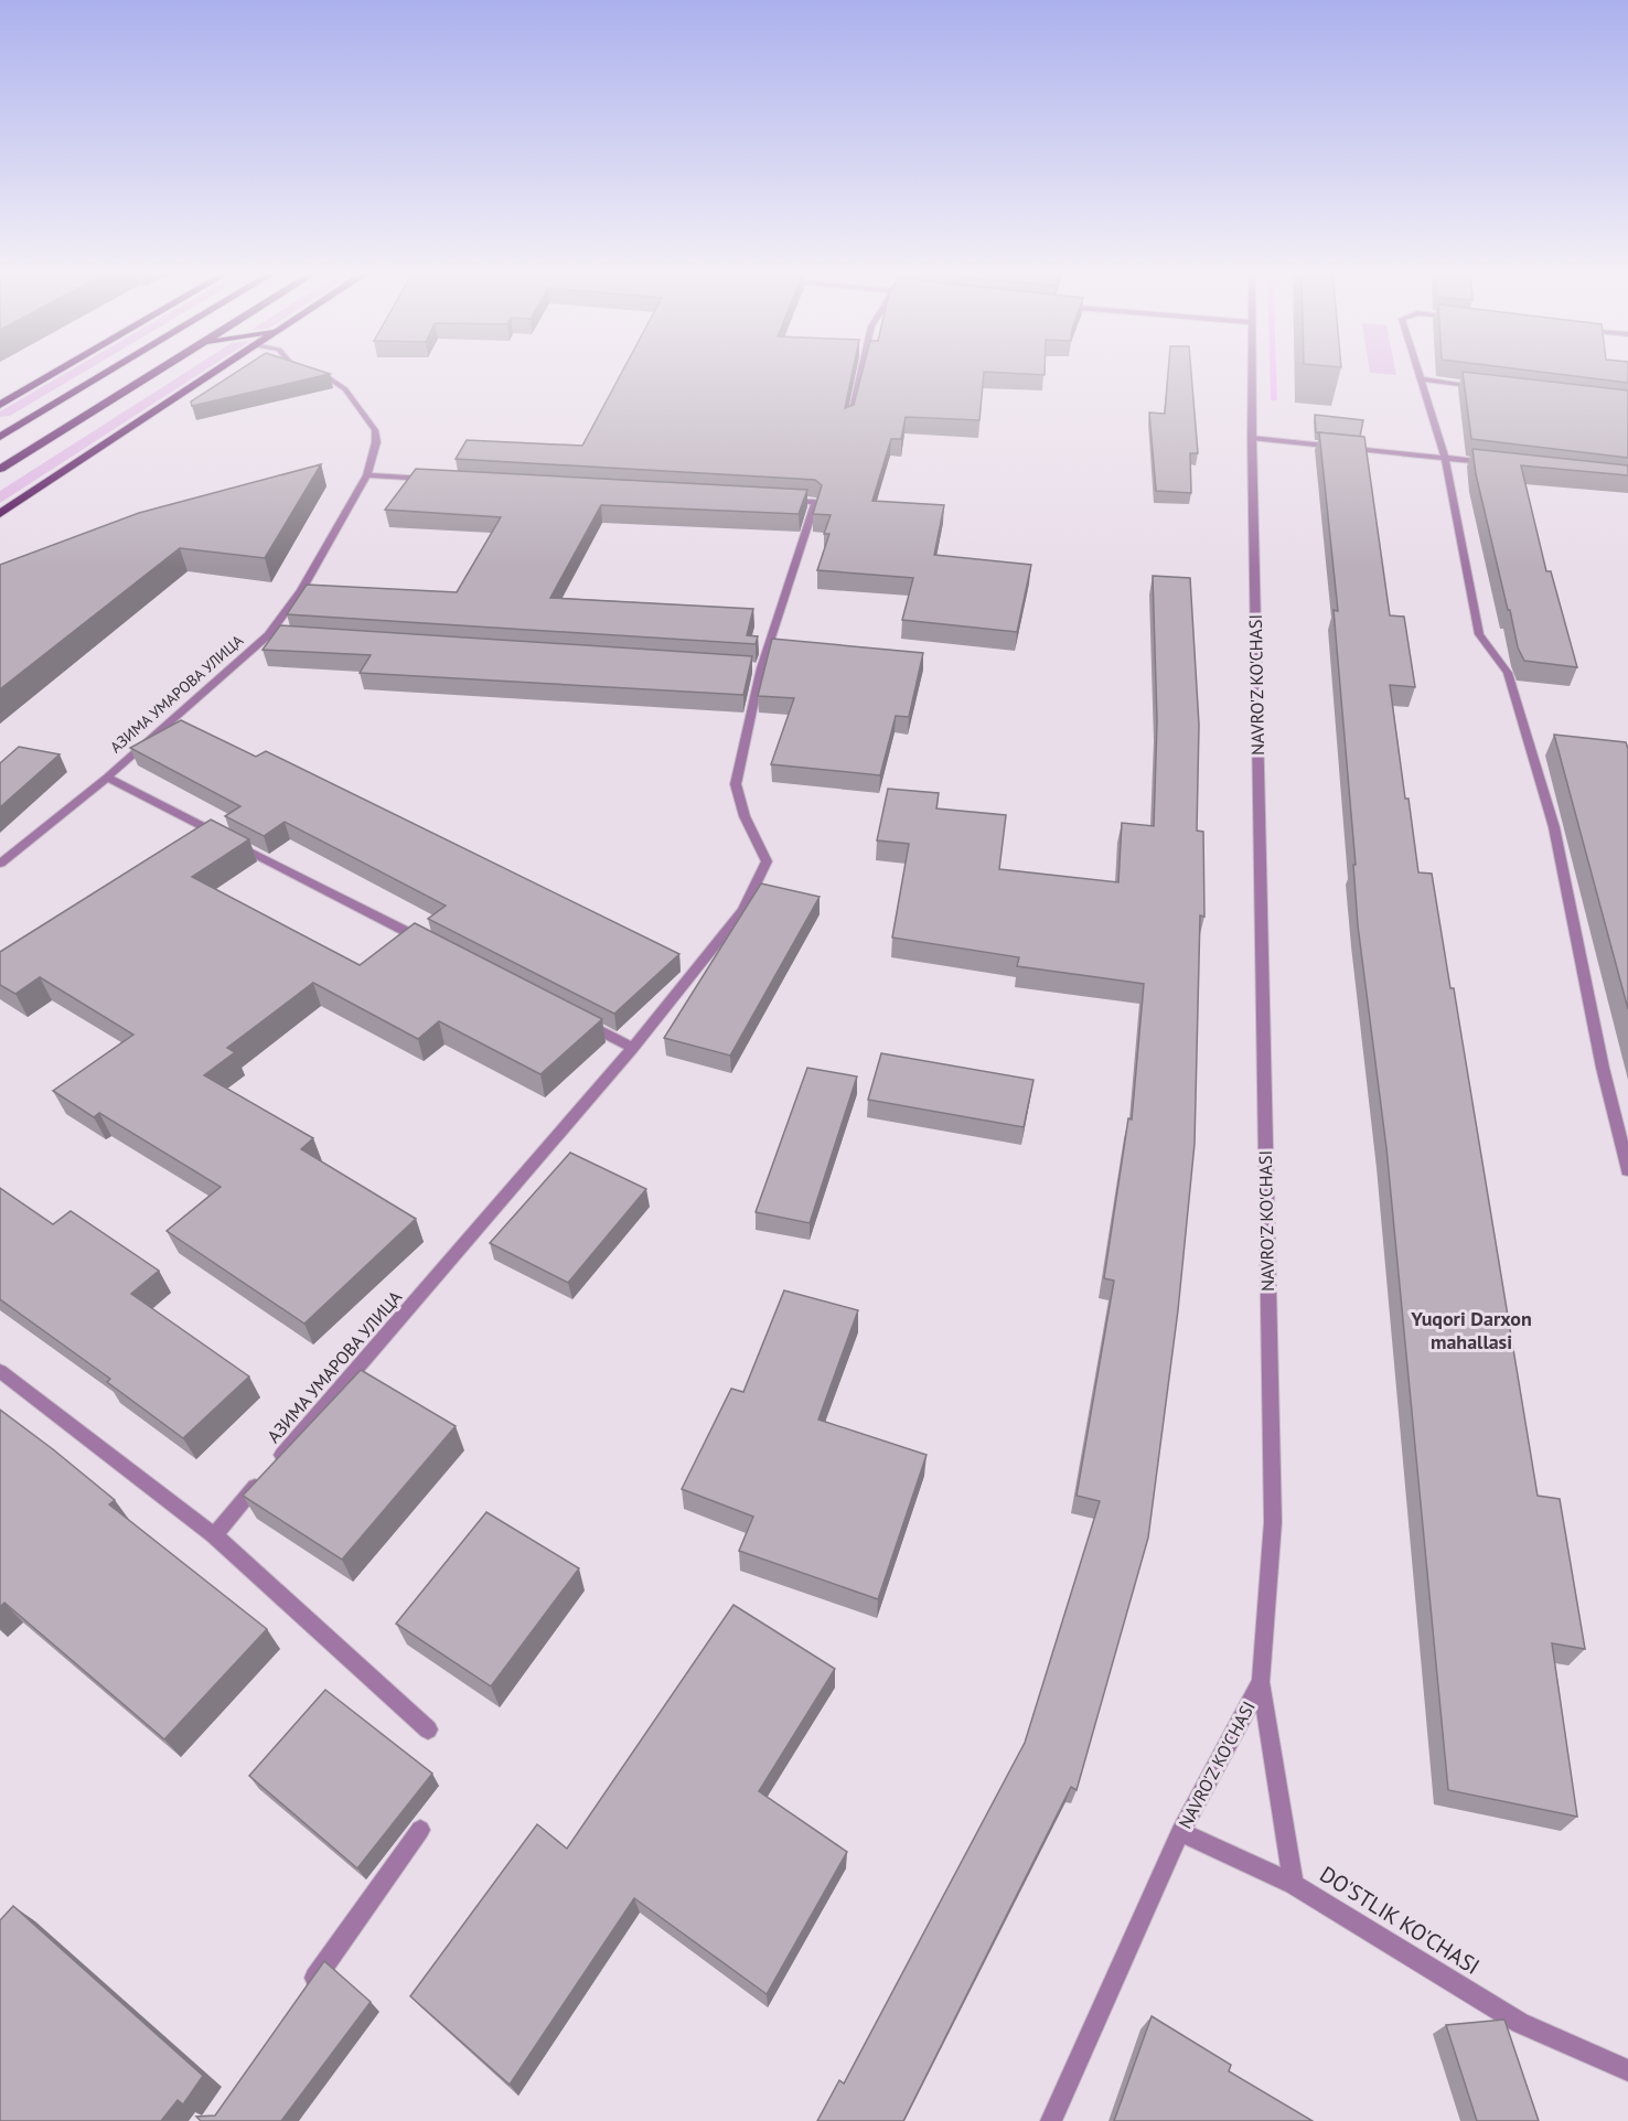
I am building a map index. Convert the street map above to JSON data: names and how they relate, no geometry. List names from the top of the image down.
{
  "streets": {
    "street": ["NAVRO'Z KO'CHASI", "АЗИМА УМАРОВА УЛИЦА", "DO'STLIK KO'CHASI"]
  },
  "crossings": [
    ["NAVRO'Z KO'CHASI", "DO'STLIK KO'CHASI"]
  ],
  "districts": ["Yuqori Darxon mahallasi"]
}
